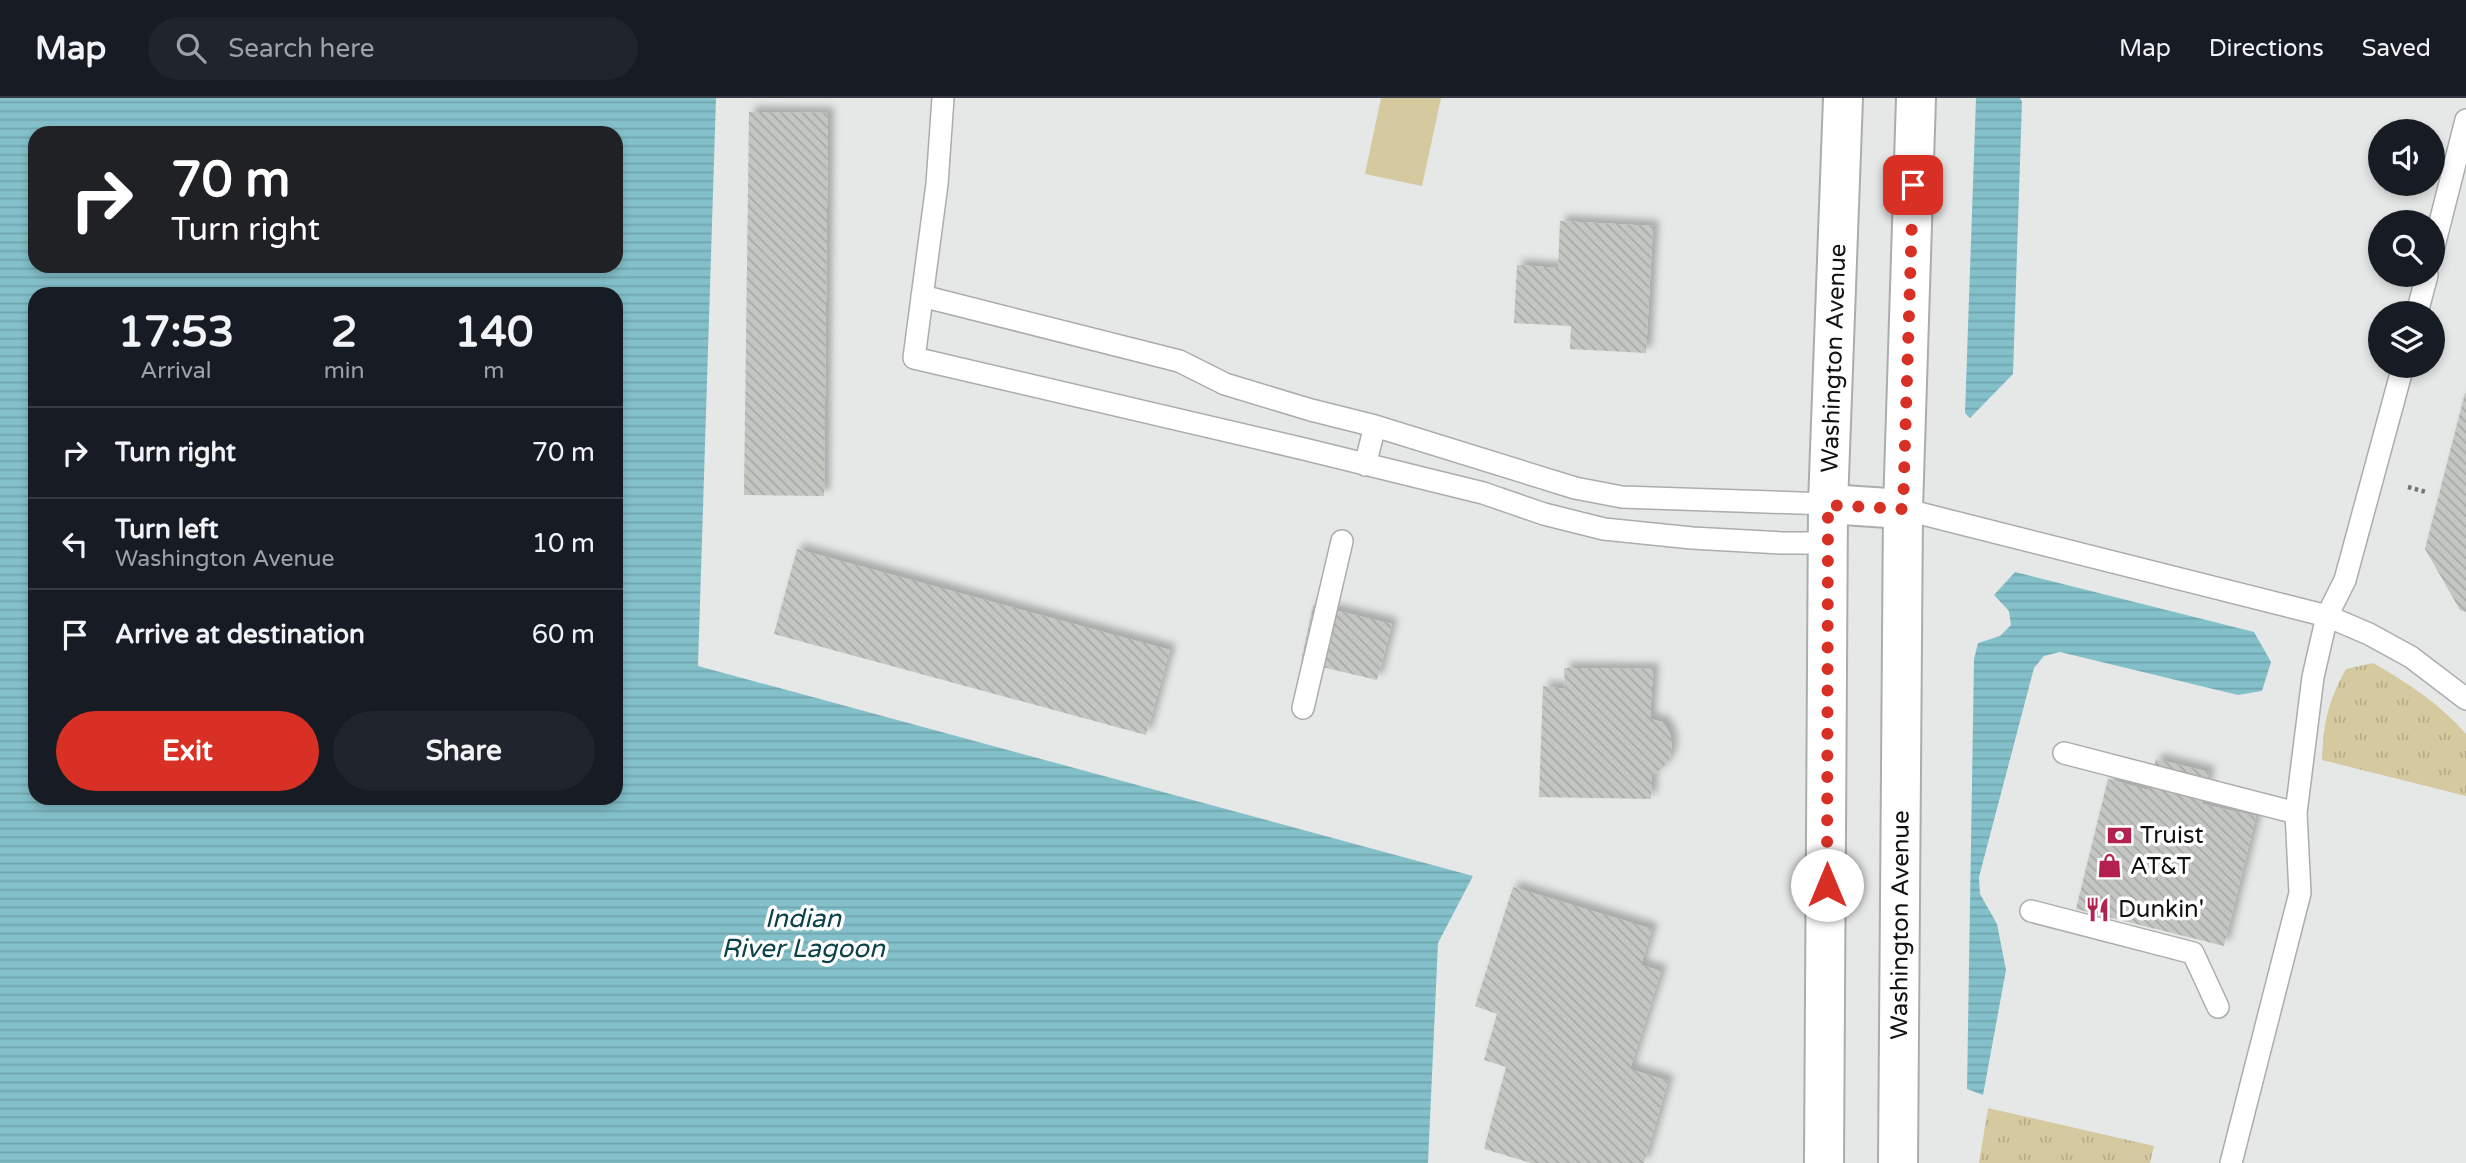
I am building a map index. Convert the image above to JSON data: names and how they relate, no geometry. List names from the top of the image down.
{
  "streets": {
    "main road": ["Washington Avenue"]
  },
  "water": ["Indian River Lagoon"],
  "places": {
    "bank": ["Truist"],
    "shop": ["AT&T"],
    "restaurant": ["Dunkin'"]
  },
  "page": {
    "header": "Map",
    "search": "Search here",
    "nav": ["Map", "Directions", "Saved"],
    "turn": ["70 m", "Turn right"],
    "eta": [
      "17:53",
      "Arrival",
      "2",
      "min",
      "140",
      "m"
    ],
    "list": [
      {
        "name": "Turn right",
        "value": "70 m"
      },
      {
        "name": "Turn left",
        "note": "Washington Avenue",
        "value": "10 m"
      },
      {
        "name": "Arrive at destination",
        "value": "60 m"
      }
    ],
    "buttons": ["Exit", "Share"]
  }
}
